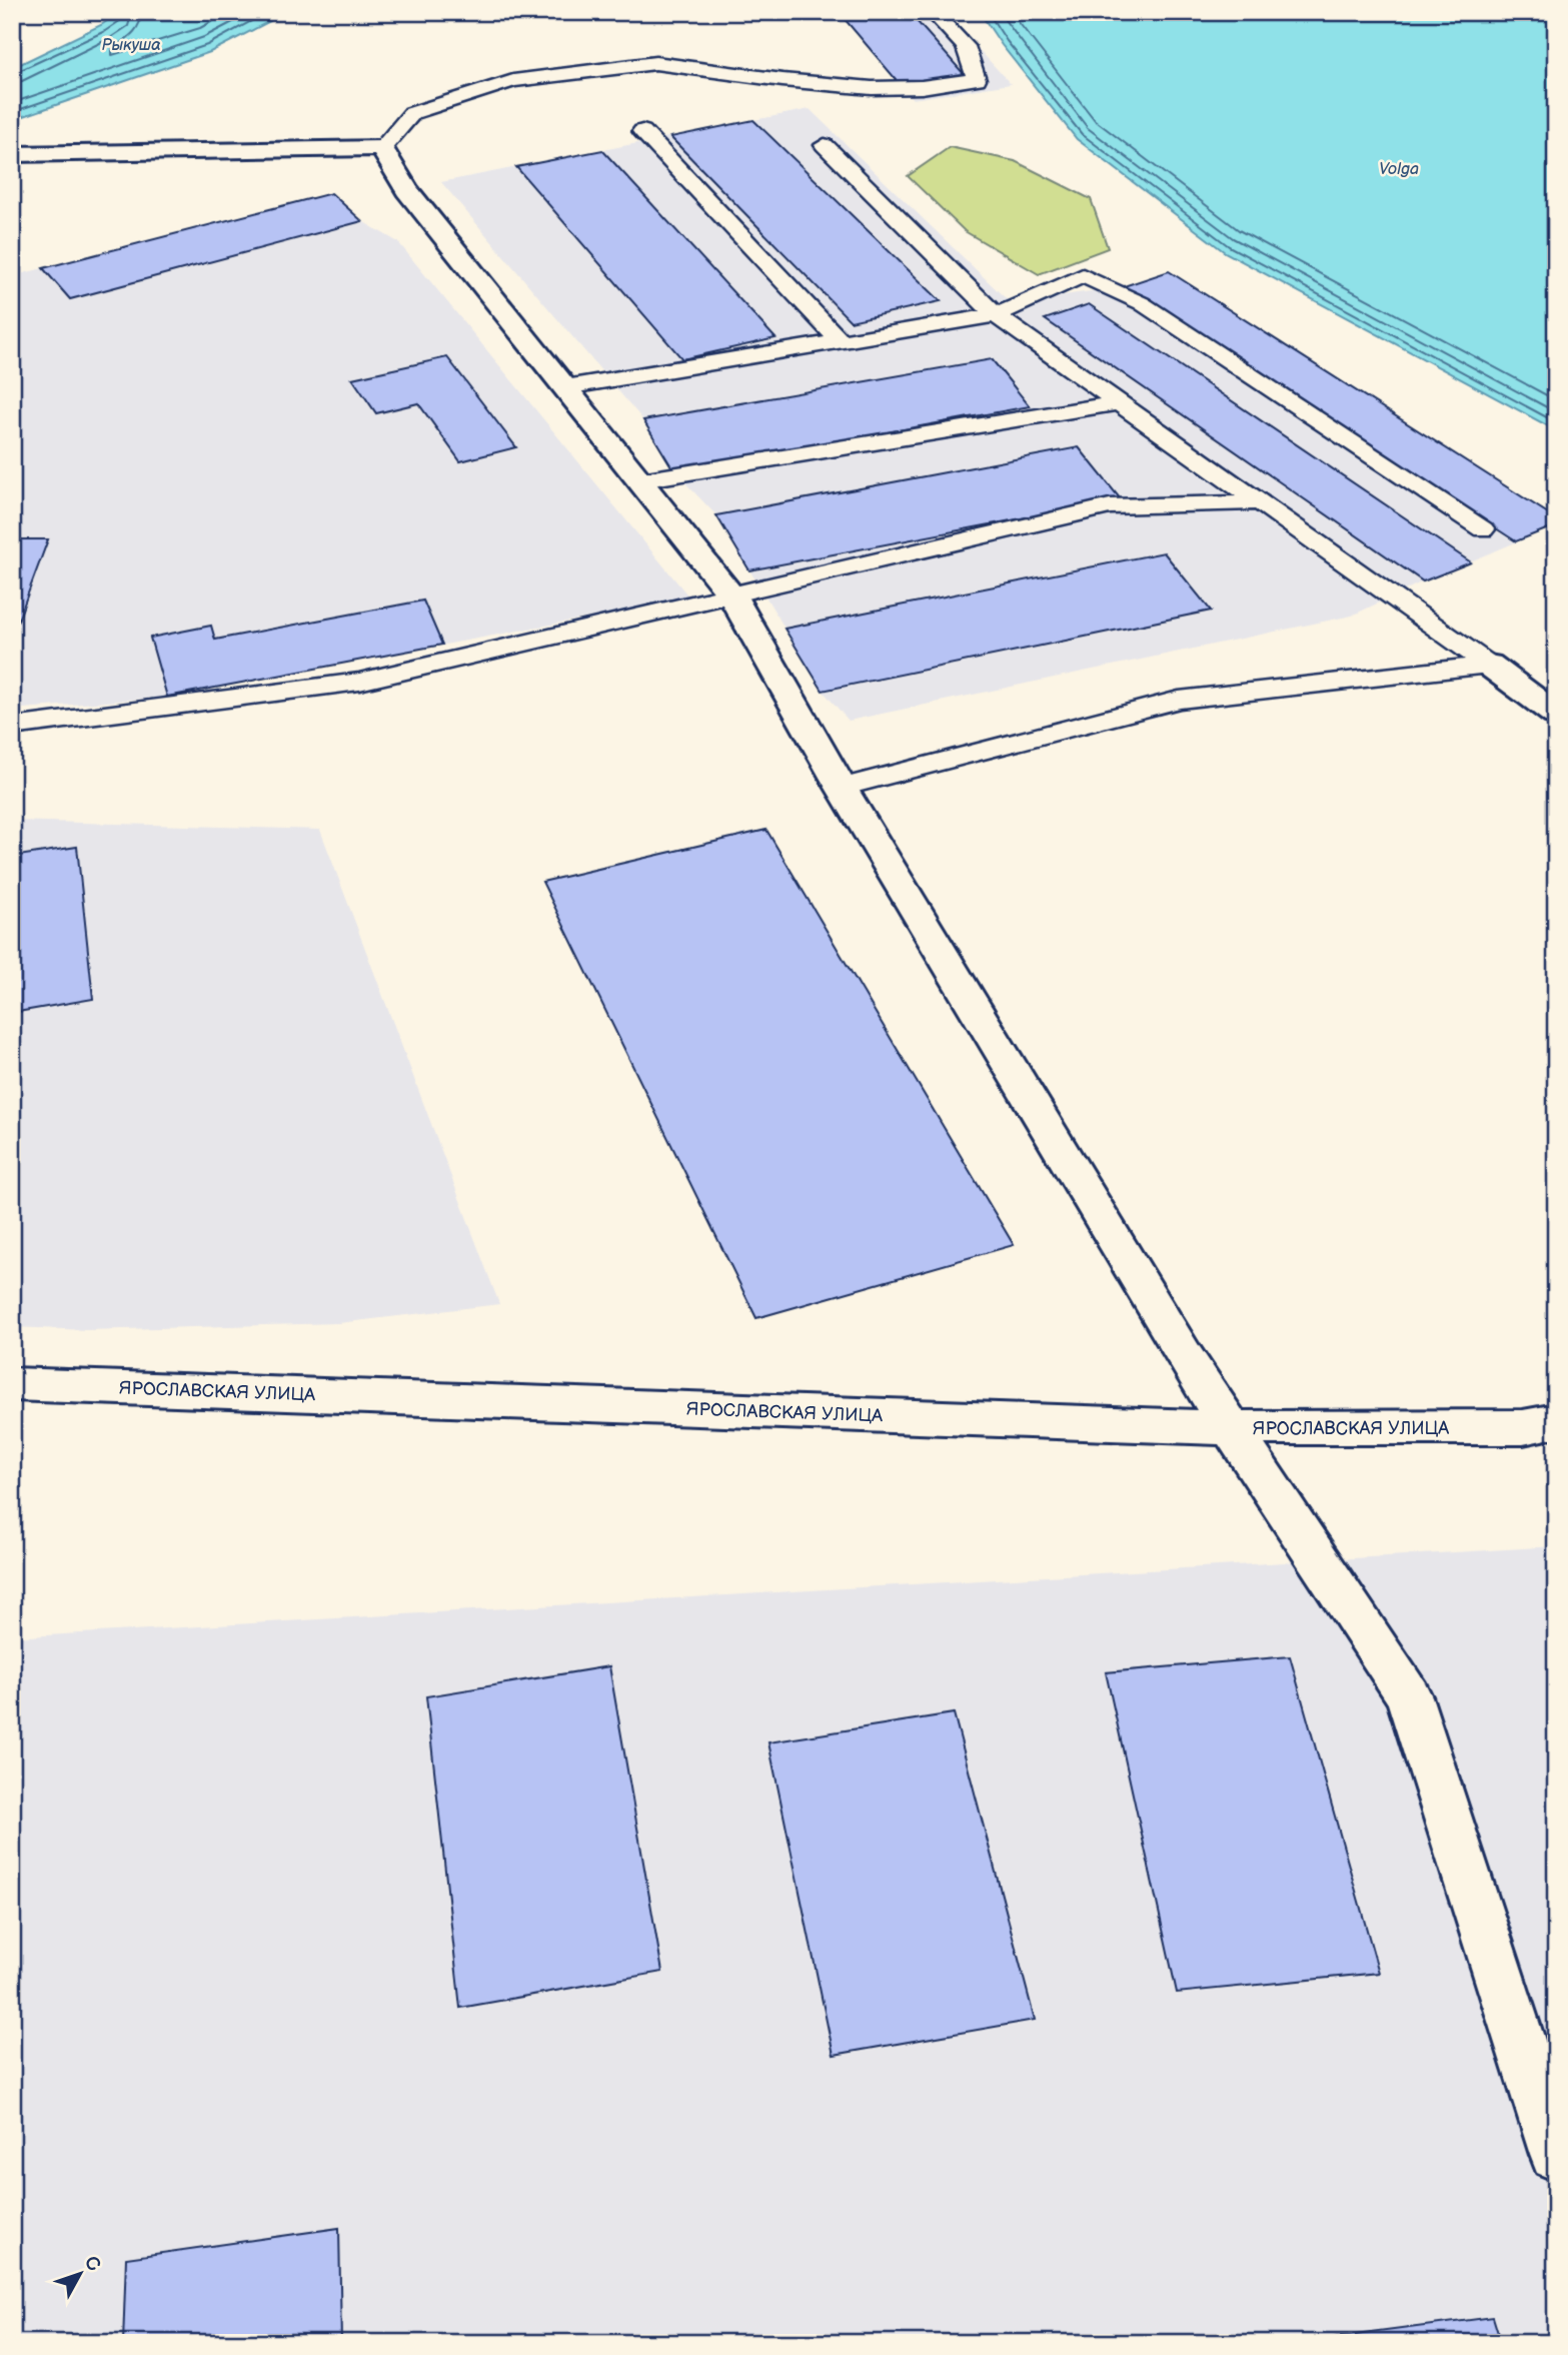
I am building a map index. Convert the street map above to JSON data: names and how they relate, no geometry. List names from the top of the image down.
{
  "streets": {
    "street": ["ЯРОСЛАВСКАЯ УЛИЦА"]
  },
  "water": ["Рыкуша", "Volga"],
  "north": "top right"
}
